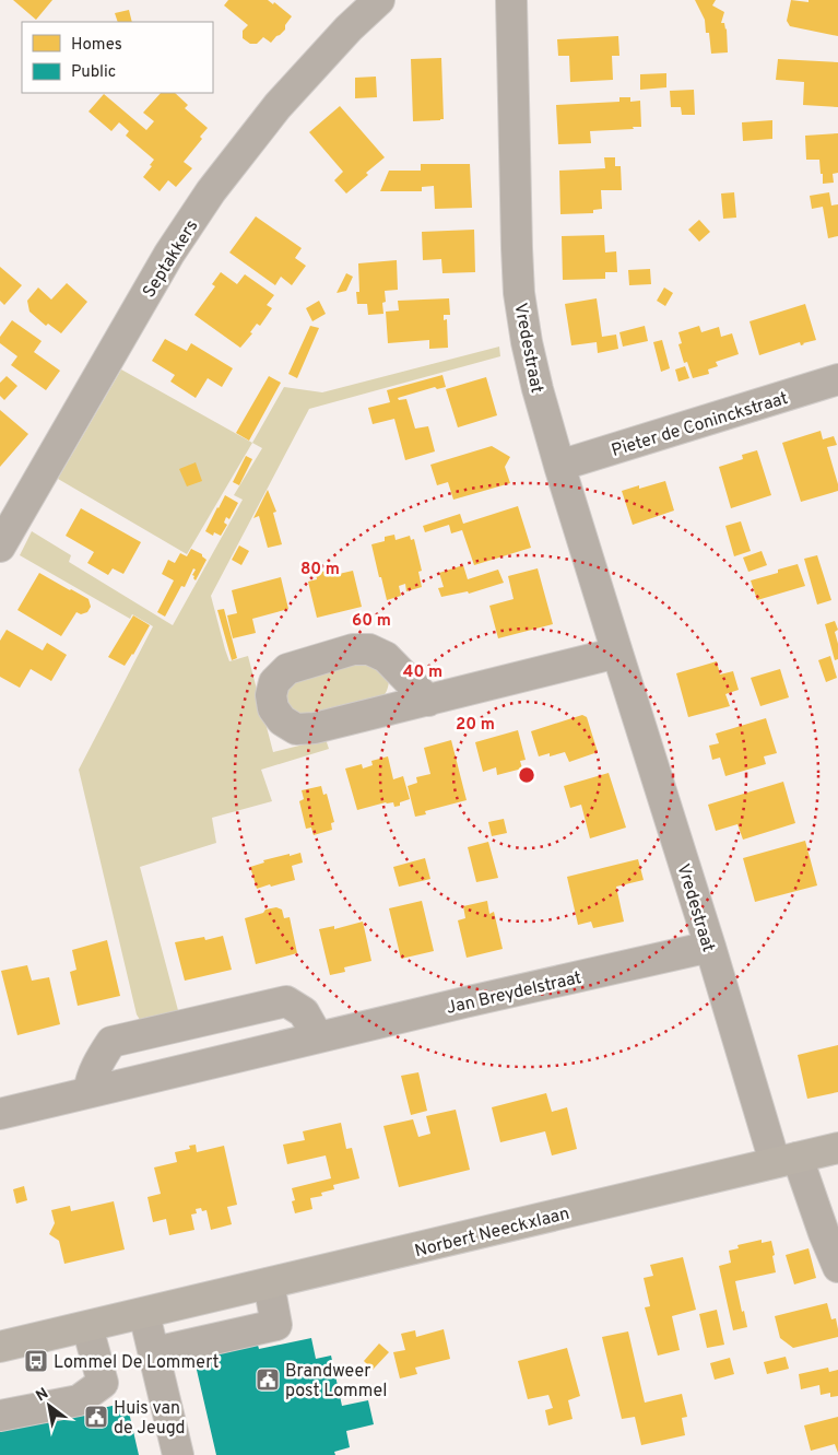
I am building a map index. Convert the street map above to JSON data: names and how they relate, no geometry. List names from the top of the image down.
{
  "streets": {
    "main road": ["Norbert Neeckxlaan"],
    "street": [
      "Septakkers",
      "Vredestraat",
      "Pieter de Coninckstraat",
      "Jan Breydelstraat"
    ]
  },
  "crossings": [
    ["Vredestraat", "Pieter de Coninckstraat"],
    ["Vredestraat", "Jan Breydelstraat"],
    ["Vredestraat", "Norbert Neeckxlaan"]
  ],
  "places": {
    "bus stop": ["Lommel De Lommert"],
    "public building": ["Brandweer post Lommel", "Huis van de Jeugd"]
  },
  "legend": ["Homes", "Public"],
  "north": "top left",
  "rings": [
    "80 m",
    "60 m",
    "40 m",
    "20 m"
  ]
}
